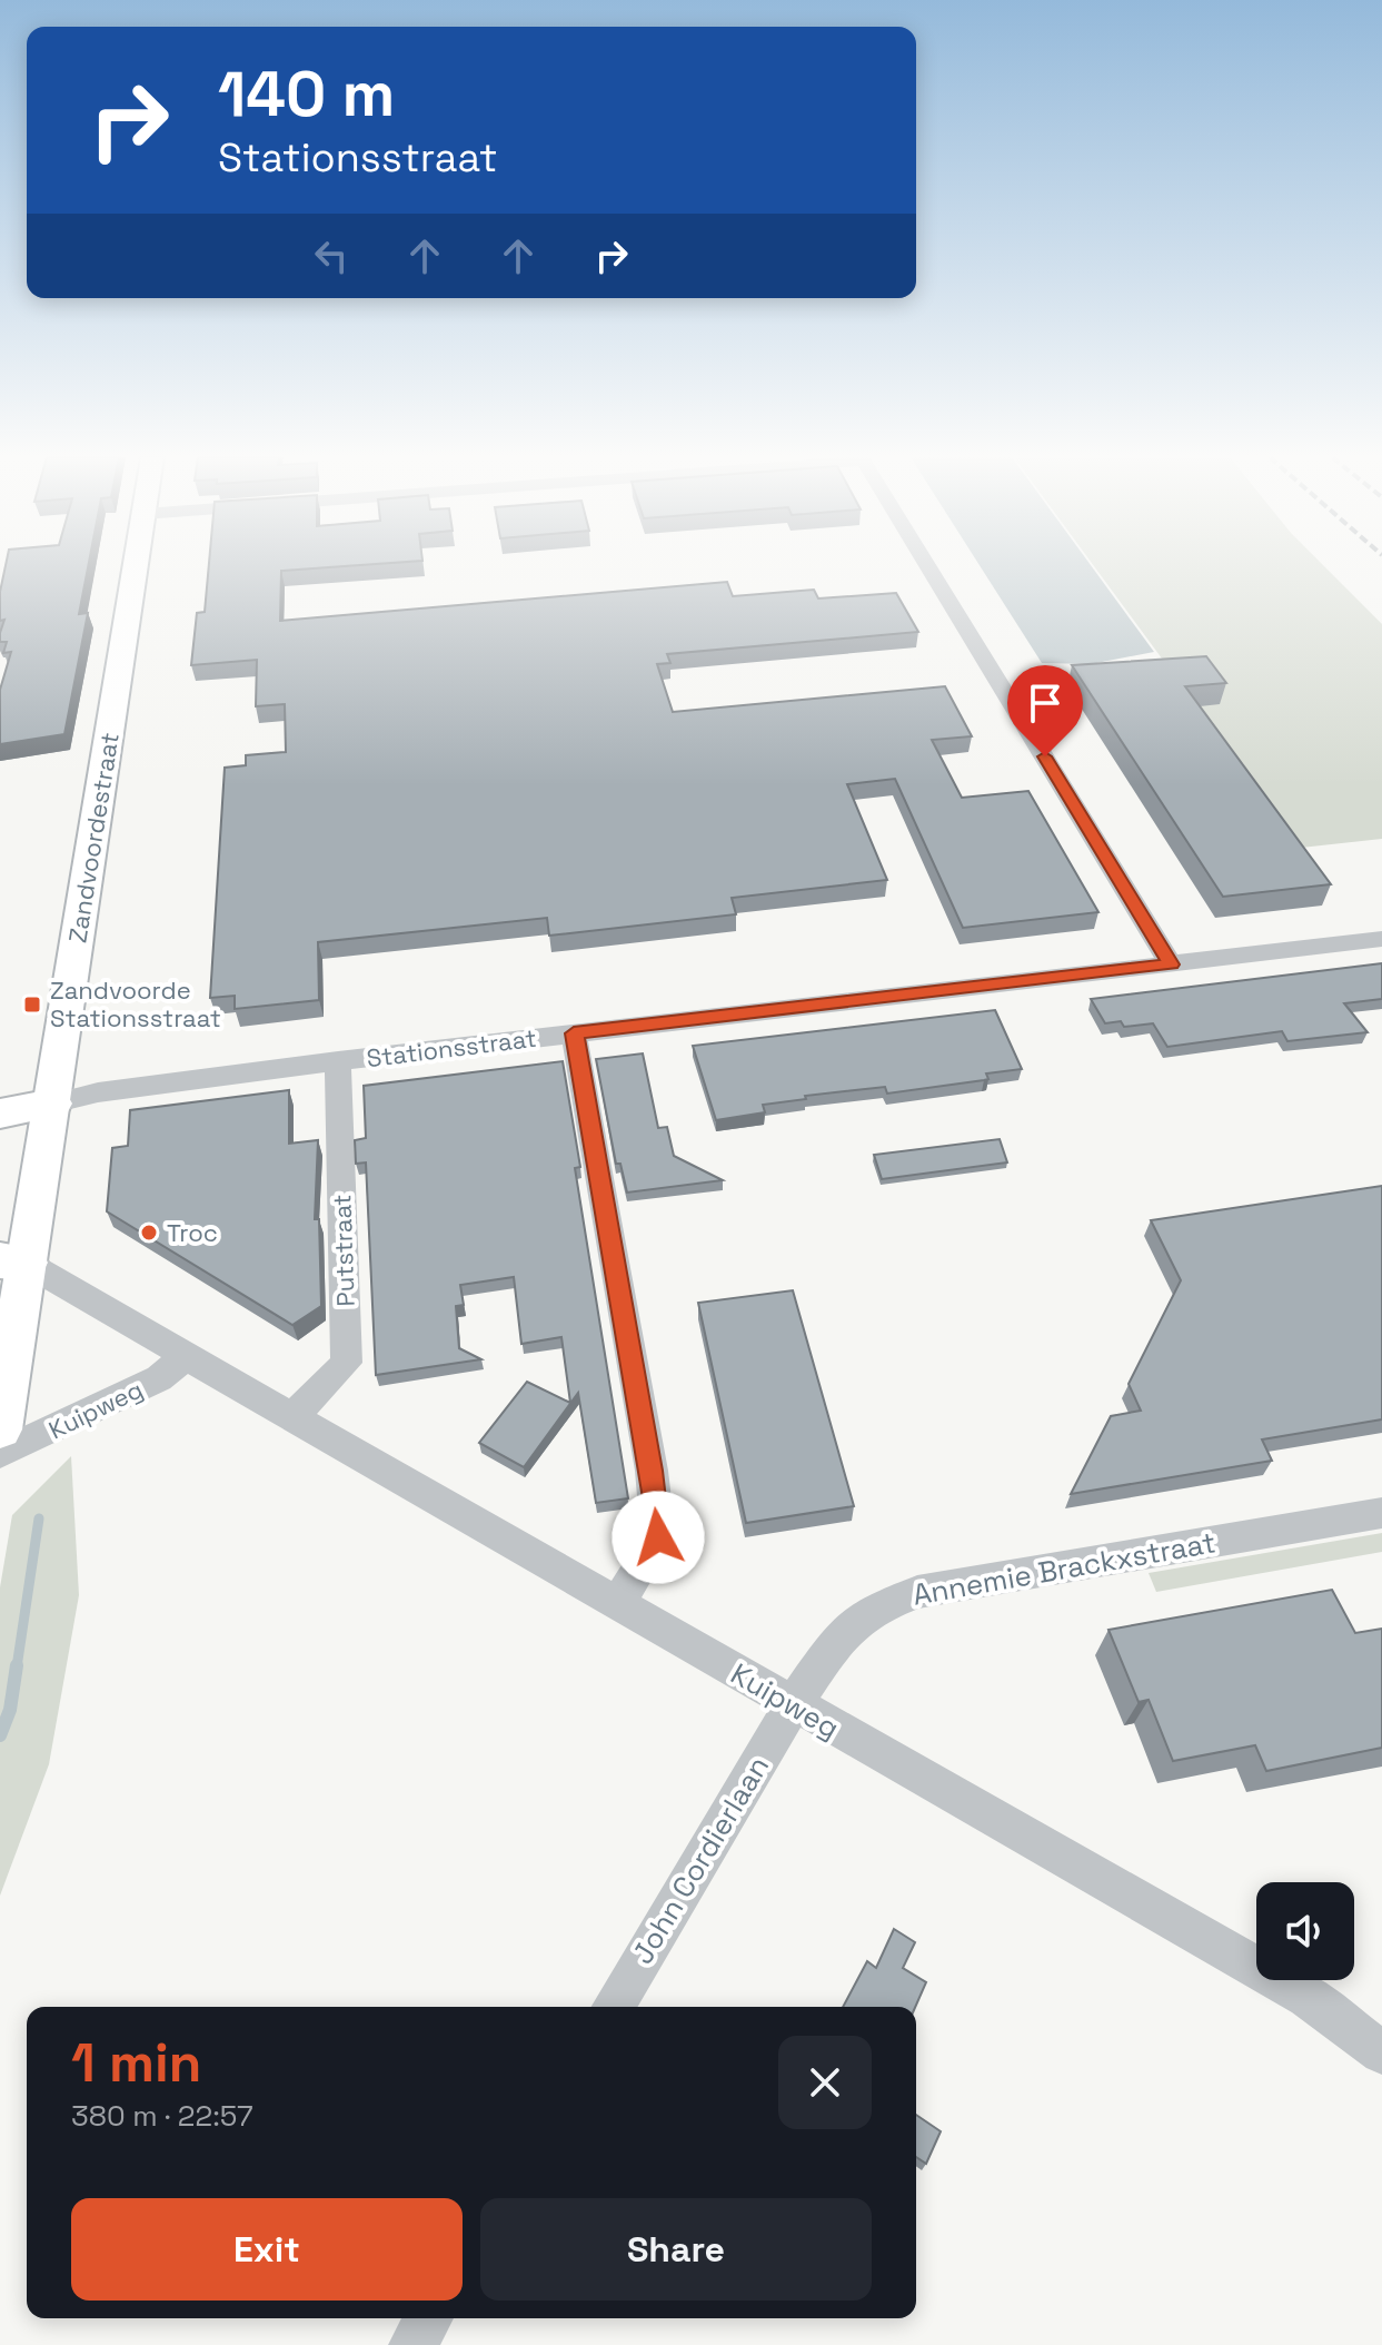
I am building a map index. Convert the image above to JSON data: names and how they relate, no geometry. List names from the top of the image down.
{
  "streets": {
    "main road": ["Zandvoordestraat"],
    "street": [
      "Stationsstraat",
      "Putstraat",
      "Kuipweg",
      "Annemie Brackxstraat",
      "John Cordierlaan"
    ]
  },
  "crossings": [
    ["Zandvoordestraat", "Stationsstraat"],
    ["Zandvoordestraat", "Kuipweg"],
    ["Stationsstraat", "Putstraat"],
    ["Putstraat", "Kuipweg"],
    ["Kuipweg", "Annemie Brackxstraat"],
    ["Kuipweg", "John Cordierlaan"],
    ["Annemie Brackxstraat", "John Cordierlaan"]
  ],
  "places": {
    "transit": ["Zandvoorde Stationsstraat"],
    "other": ["Troc"]
  },
  "page": {
    "turn": ["140 m", "Stationsstraat"],
    "heading": ["1 min", "380 m · 22:57"],
    "buttons": ["Exit", "Share"]
  }
}
